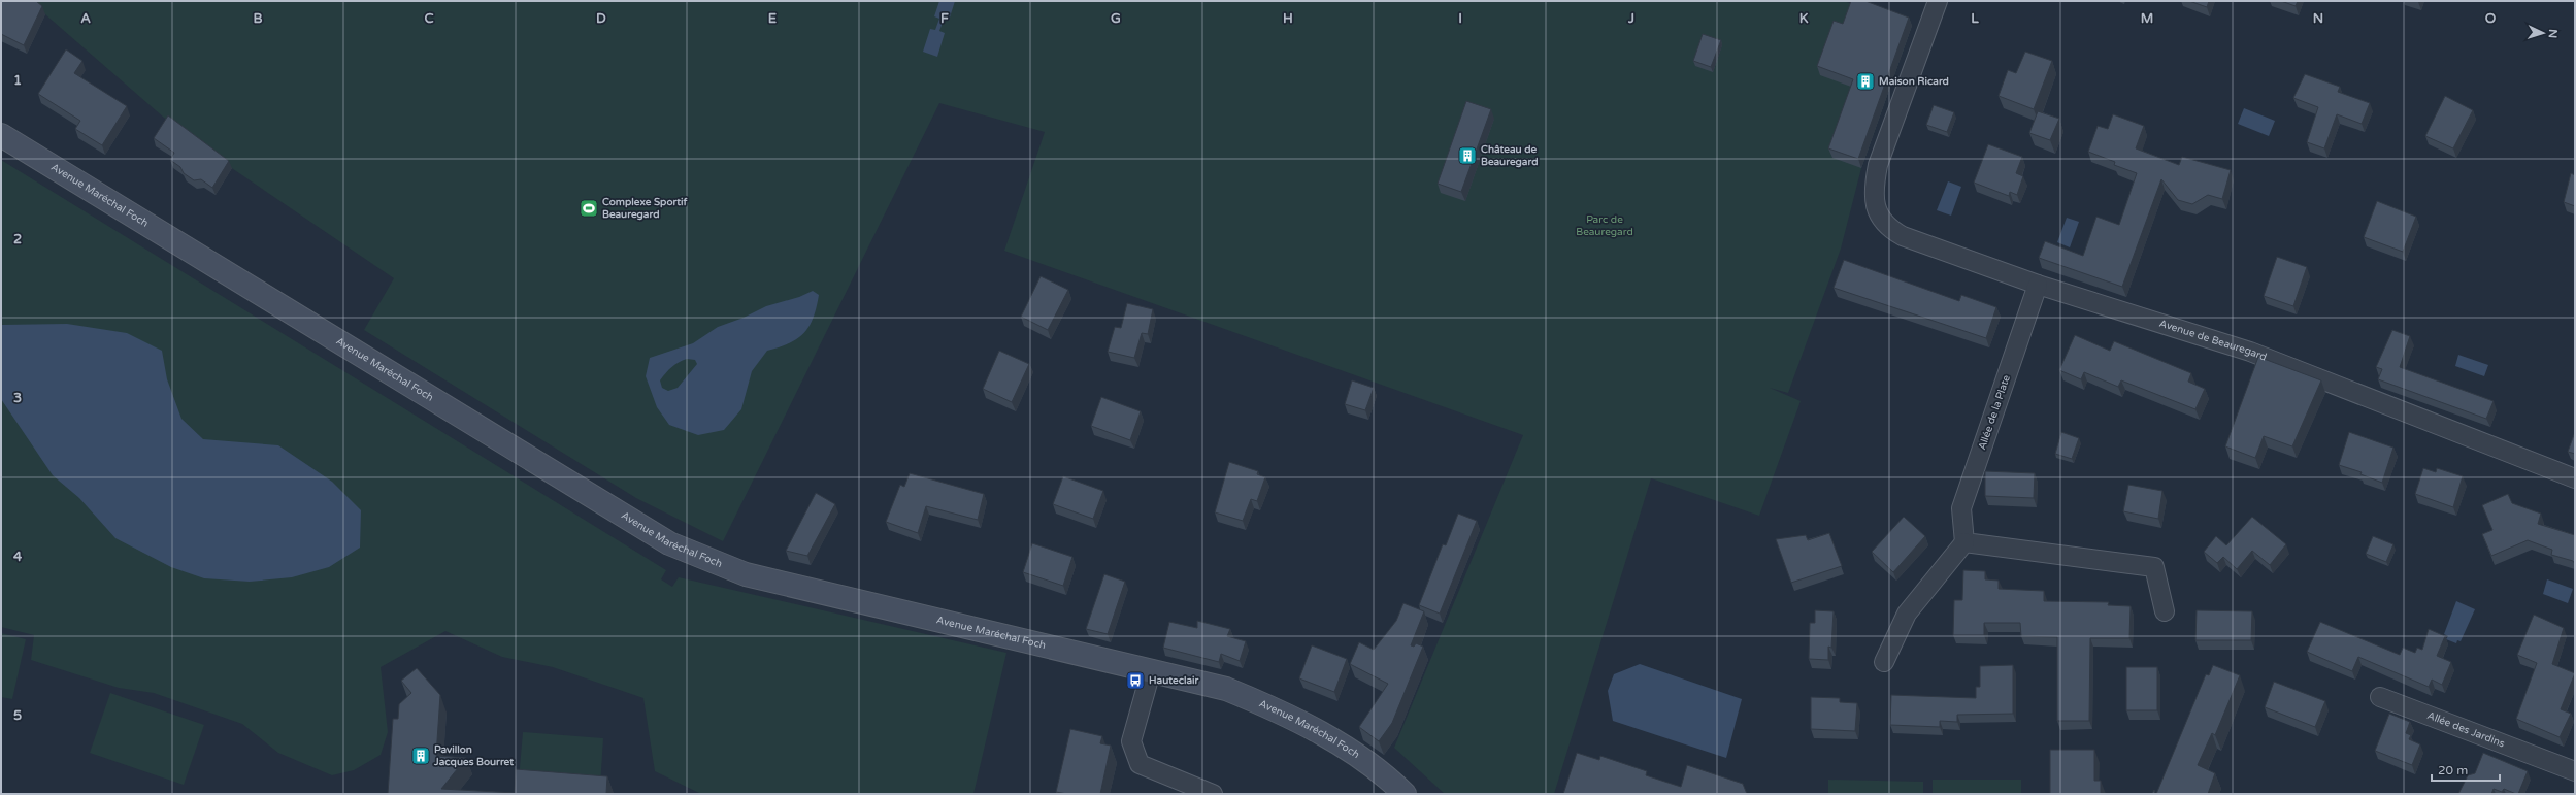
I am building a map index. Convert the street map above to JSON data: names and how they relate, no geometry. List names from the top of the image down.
{
  "streets": {
    "main road": ["Avenue Maréchal Foch"],
    "street": ["Avenue de Beauregard", "Allée de la Plate", "Allée des Jardins"]
  },
  "crossings": [
    ["Avenue de Beauregard", "Allée de la Plate"]
  ],
  "parks": ["Parc de Beauregard"],
  "places": {
    "building": ["Maison Ricard", "Château de Beauregard", "Pavillon Jacques Bourret"],
    "sports": ["Complexe Sportif Beauregard"],
    "bus stop": ["Hauteclair"]
  },
  "scale_bar": "20 m",
  "north": "right",
  "grid": {
    "columns": [
      "A",
      "B",
      "C",
      "D",
      "E",
      "F",
      "G",
      "H",
      "I",
      "J",
      "K",
      "L",
      "M",
      "N",
      "O"
    ],
    "rows": [
      "1",
      "2",
      "3",
      "4",
      "5"
    ]
  }
}
